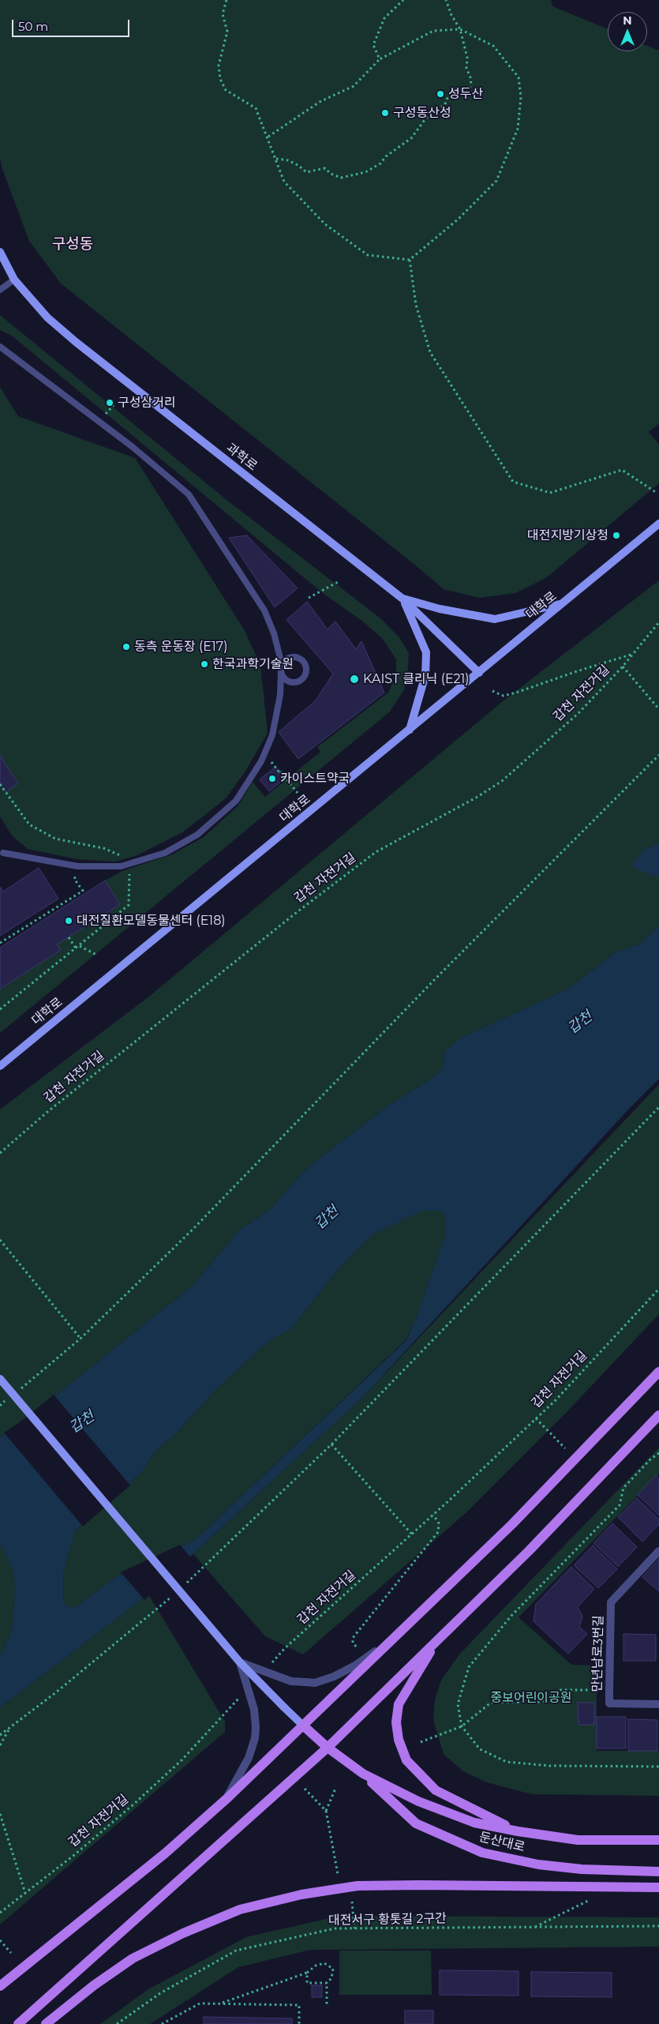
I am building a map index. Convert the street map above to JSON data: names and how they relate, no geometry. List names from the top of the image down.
{
  "streets": {
    "main road": ["과학로", "대학로", "둔산대로"],
    "street": ["만년남로3번길"],
    "path": ["갑천 자전거길", "대전서구 황톳길 2구간"]
  },
  "crossings": [
    ["과학로", "대학로"]
  ],
  "districts": ["구성동"],
  "water": ["갑천"],
  "parks": ["중보어린이공원"],
  "places": [
    "성두산",
    "구성동산성",
    "구성삼거리",
    "대전지방기상청",
    "동측 운동장 (E17)",
    "한국과학기술원",
    "KAIST 클리닉 (E21)",
    "카이스트약국",
    "대전질환모델동물센터 (E18)"
  ],
  "scale_bar": "50 m",
  "north": "top"
}
